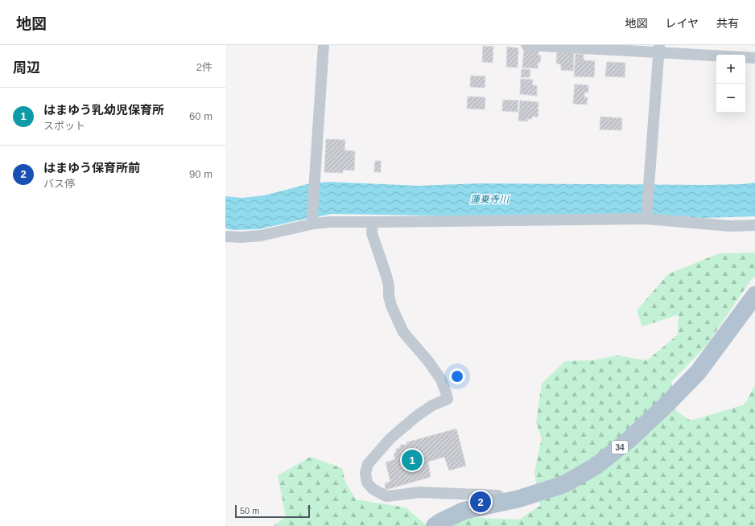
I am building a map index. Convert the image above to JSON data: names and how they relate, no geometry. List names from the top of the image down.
{
  "streets": {
    "main road": ["34"]
  },
  "water": ["蓮乗寺川"],
  "scale_bar": "50 m",
  "page": {
    "header": "地図",
    "nav": ["地図", "レイヤ", "共有"],
    "heading": ["周辺", "2件"],
    "map_buttons": ["+", "−"],
    "list": [
      {
        "mark": "1",
        "name": "はまゆう乳幼児保育所",
        "note": "スポット",
        "value": "60 m"
      },
      {
        "mark": "2",
        "name": "はまゆう保育所前",
        "note": "バス停",
        "value": "90 m"
      }
    ],
    "pins": ["1", "2"],
    "scale": "50 m"
  }
}
